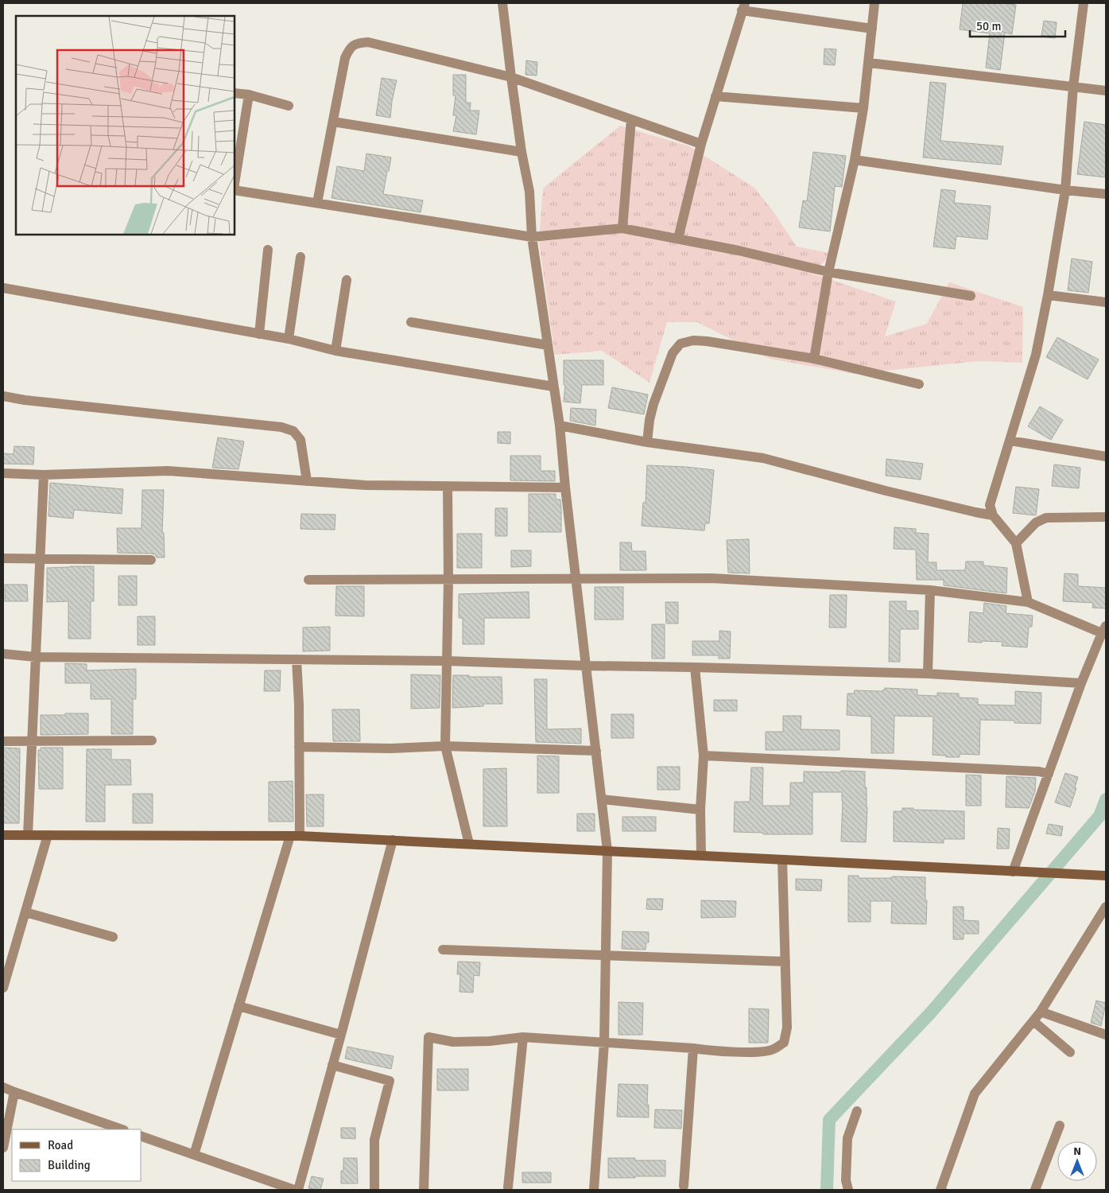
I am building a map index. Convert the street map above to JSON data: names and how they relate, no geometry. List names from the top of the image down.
{
  "legend": ["Road", "Building"],
  "scale_bar": "50 m",
  "north": "top"
}
